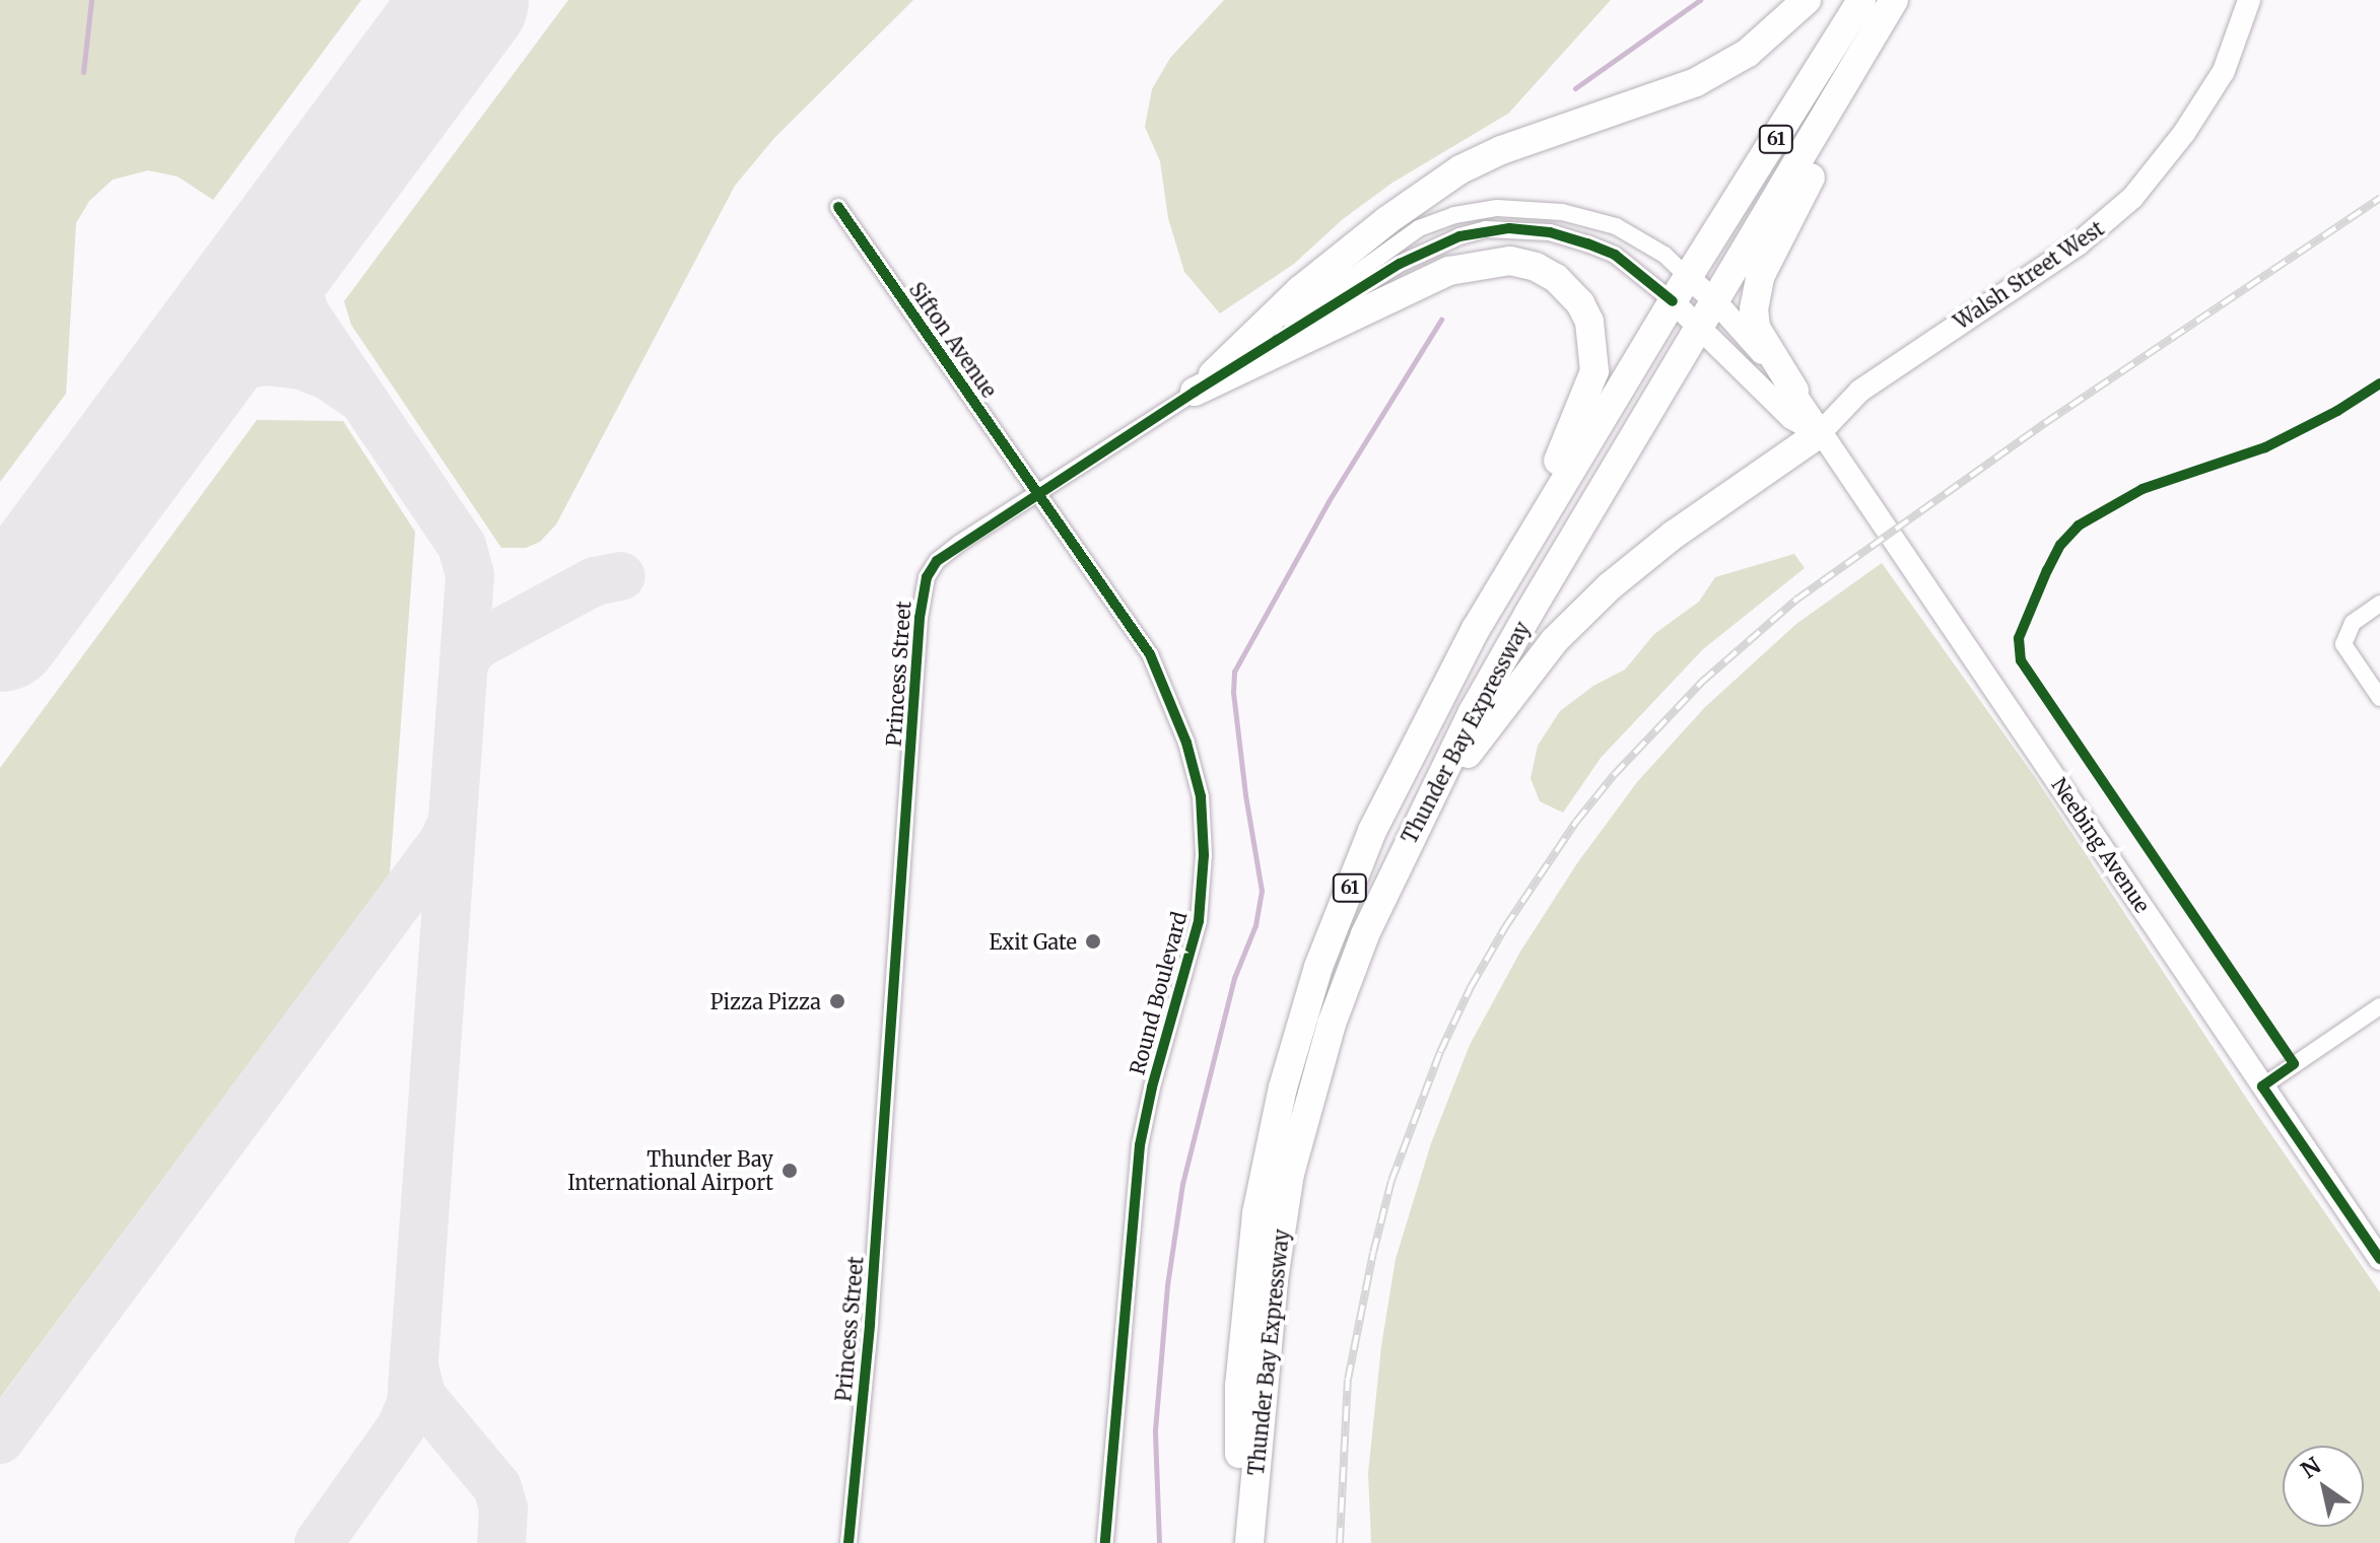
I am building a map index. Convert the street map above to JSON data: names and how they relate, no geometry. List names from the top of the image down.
{
  "streets": {
    "highway": ["61", "Thunder Bay Expressway"],
    "main road": ["Walsh Street West", "Neebing Avenue"],
    "street": ["Sifton Avenue", "Princess Street", "Round Boulevard"]
  },
  "crossings": [
    ["Walsh Street West", "Neebing Avenue"],
    ["Sifton Avenue", "Princess Street"],
    ["Sifton Avenue", "Round Boulevard"],
    ["Princess Street", "Thunder Bay Expressway"],
    ["Princess Street", "Neebing Avenue"],
    ["Princess Street", "Round Boulevard"],
    ["Thunder Bay Expressway", "Neebing Avenue"]
  ],
  "places": ["Exit Gate", "Pizza Pizza", "Thunder Bay International Airport"],
  "north": "top left"
}
